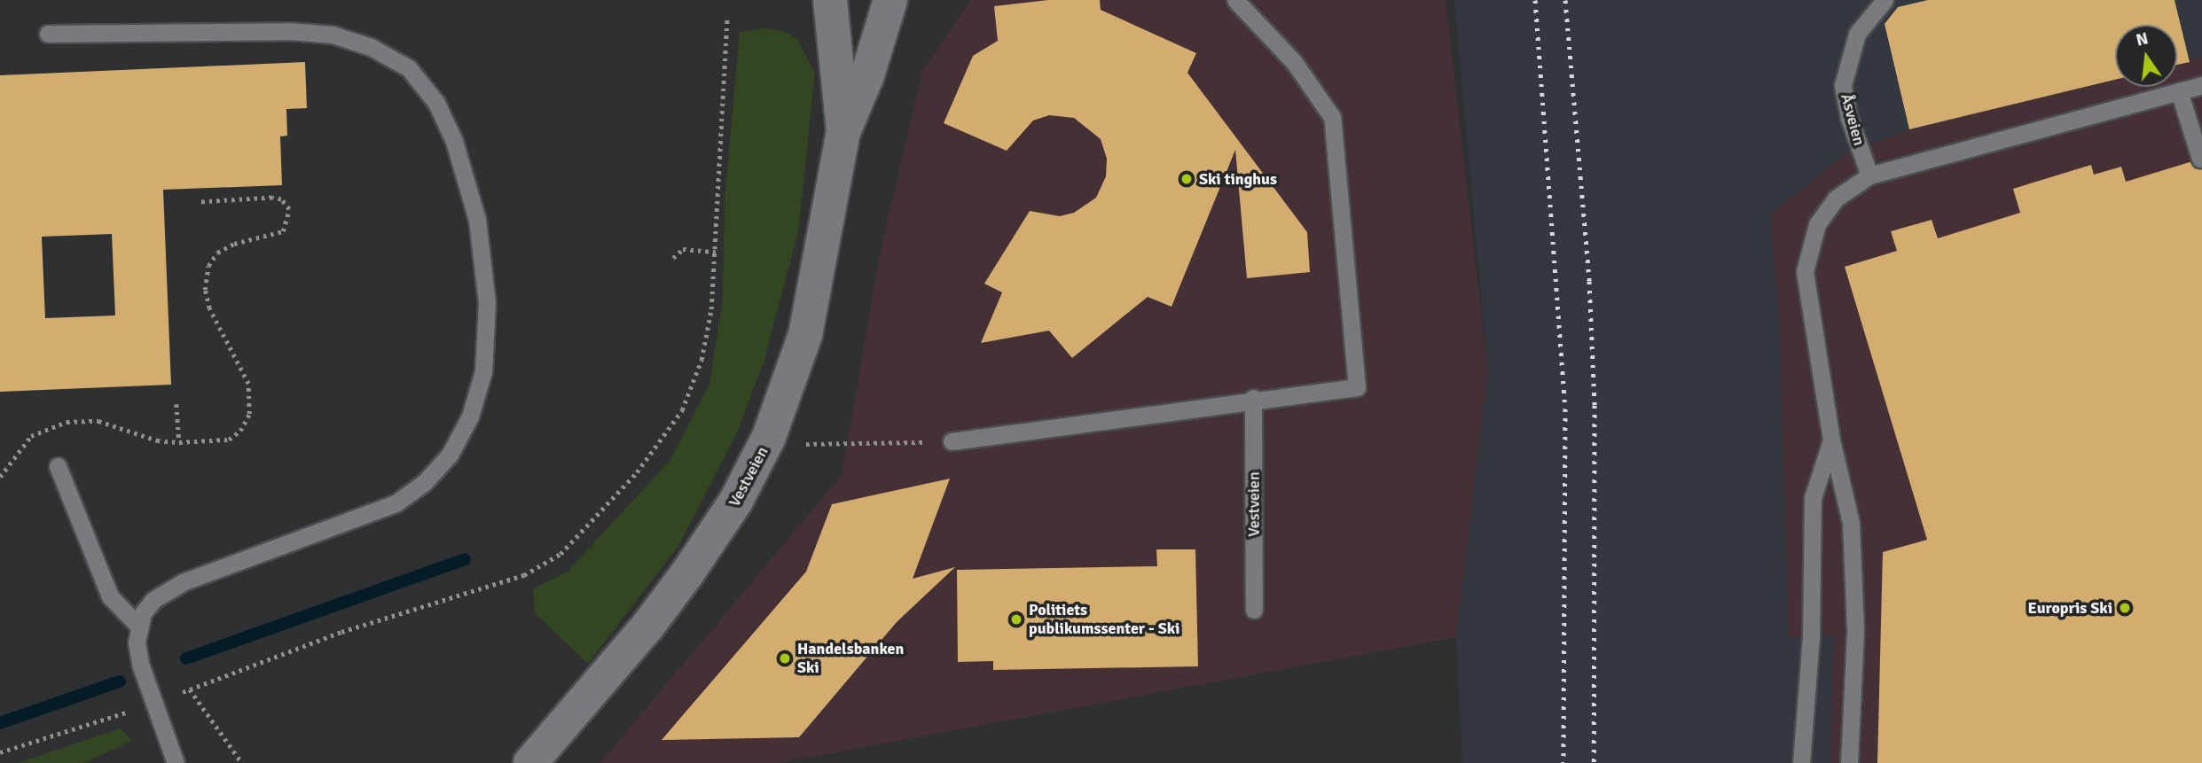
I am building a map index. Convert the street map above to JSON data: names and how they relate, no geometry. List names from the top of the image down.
{
  "streets": {
    "street": ["Vestveien"],
    "lane": ["Åsveien"]
  },
  "places": [
    "Ski tinghus",
    "Europris Ski",
    "Politiets publikumssenter - Ski",
    "Handelsbanken Ski"
  ],
  "north": "top"
}
